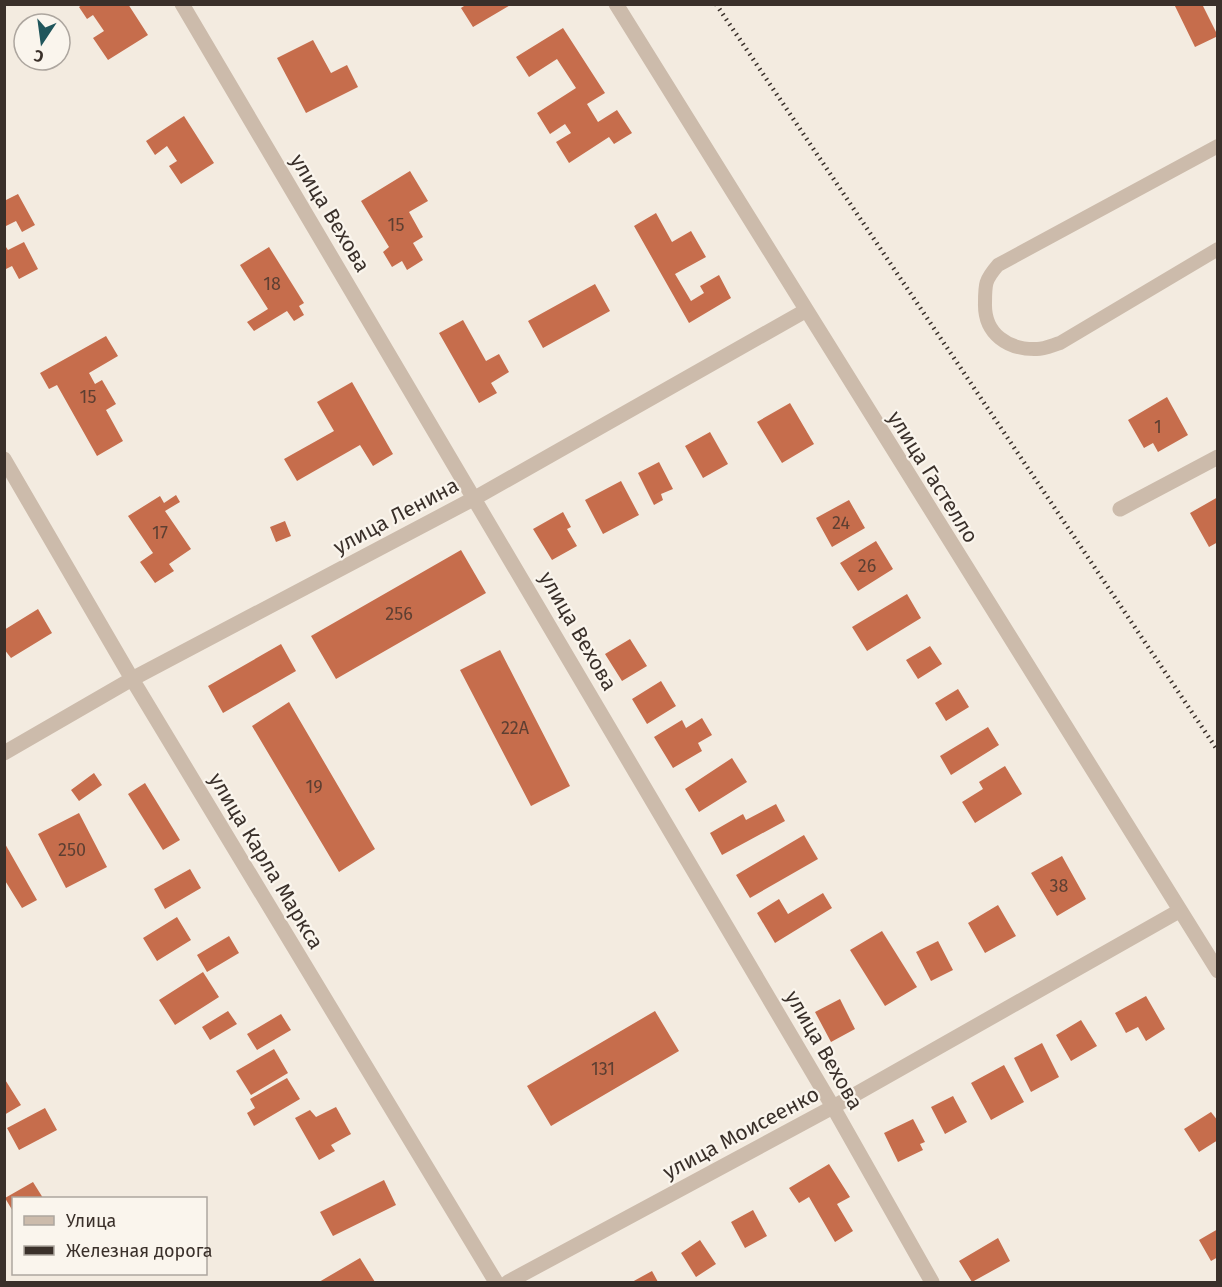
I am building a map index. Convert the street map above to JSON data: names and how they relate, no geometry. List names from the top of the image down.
{
  "streets": {
    "street": [
      "улица Вехова",
      "улица Гастелло",
      "улица Ленина",
      "улица Карла Маркса",
      "улица Моисеенко"
    ]
  },
  "crossings": [
    ["улица Вехова", "улица Ленина"],
    ["улица Вехова", "улица Моисеенко"],
    ["улица Гастелло", "улица Ленина"],
    ["улица Гастелло", "улица Моисеенко"],
    ["улица Ленина", "улица Карла Маркса"]
  ],
  "house_numbers": [
    "15",
    "18",
    "15",
    "1",
    "24",
    "17",
    "26",
    "256",
    "22А",
    "19",
    "250",
    "38",
    "131"
  ],
  "legend": ["Улица", "Железная дорога"],
  "north": "bottom"
}
